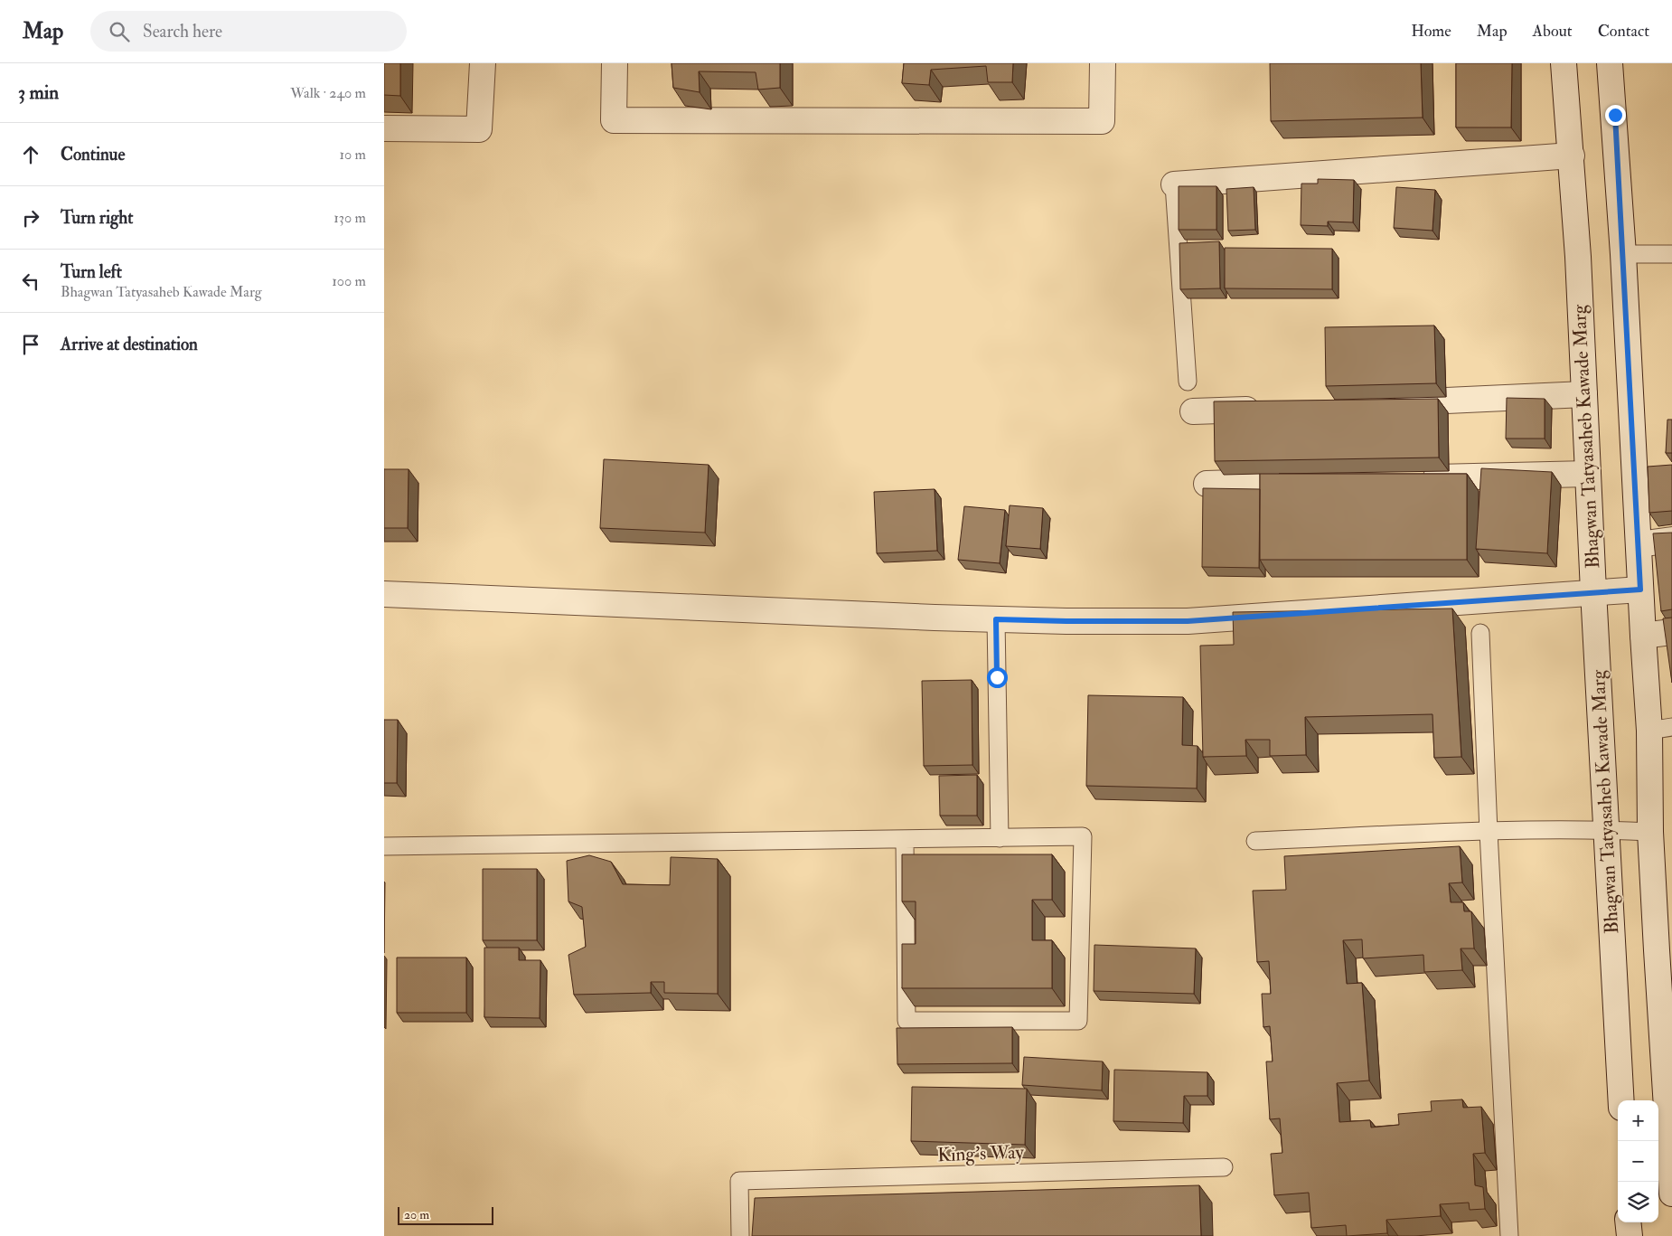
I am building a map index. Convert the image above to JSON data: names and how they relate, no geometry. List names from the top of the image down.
{
  "streets": {
    "street": ["Bhagwan Tatyasaheb Kawade Marg"],
    "lane": ["King's Way"]
  },
  "scale_bar": "20 m",
  "page": {
    "header": "Map",
    "search": "Search here",
    "nav": [
      "Home",
      "Map",
      "About",
      "Contact"
    ],
    "heading": ["3 min", "Walk · 240 m"],
    "list": [
      ["Continue", "10 m"],
      ["Turn right", "130 m"],
      ["Turn left", "Bhagwan Tatyasaheb Kawade Marg", "100 m"],
      "Arrive at destination"
    ],
    "map_buttons": ["+", "−"],
    "scale": "20 m"
  }
}
